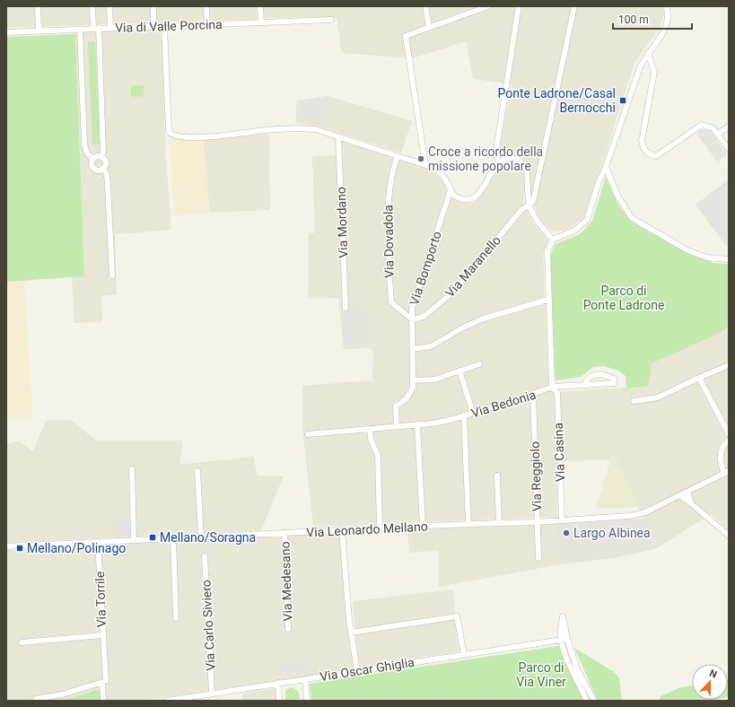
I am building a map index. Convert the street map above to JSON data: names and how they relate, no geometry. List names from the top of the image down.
{
  "streets": {
    "street": [
      "Via di Valle Porcina",
      "Via Mordano",
      "Via Dovadola",
      "Via Maranello",
      "Via Bomporto",
      "Via Bedonia",
      "Via Casina",
      "Via Reggiolo",
      "Via Leonardo Mellano",
      "Via Medesano",
      "Via Torrile",
      "Via Carlo Siviero",
      "Via Oscar Ghiglia"
    ]
  },
  "crossings": [
    ["Via Dovadola", "Via Maranello"],
    ["Via Dovadola", "Via Bomporto"],
    ["Via Maranello", "Via Bomporto"],
    ["Via Bomporto", "Via Bedonia"],
    ["Via Bedonia", "Via Casina"],
    ["Via Bedonia", "Via Reggiolo"],
    ["Via Casina", "Via Leonardo Mellano"],
    ["Via Reggiolo", "Via Leonardo Mellano"],
    ["Via Leonardo Mellano", "Via Medesano"],
    ["Via Leonardo Mellano", "Via Torrile"],
    ["Via Carlo Siviero", "Via Oscar Ghiglia"]
  ],
  "parks": ["Parco di Ponte Ladrone", "Parco di Via Viner"],
  "places": {
    "transit": ["Ponte Ladrone/Casal Bernocchi", "Mellano/Soragna", "Mellano/Polinago"],
    "other": ["Croce a ricordo della missione popolare", "Largo Albinea"]
  },
  "scale_bar": "100 m",
  "north": "top"
}
